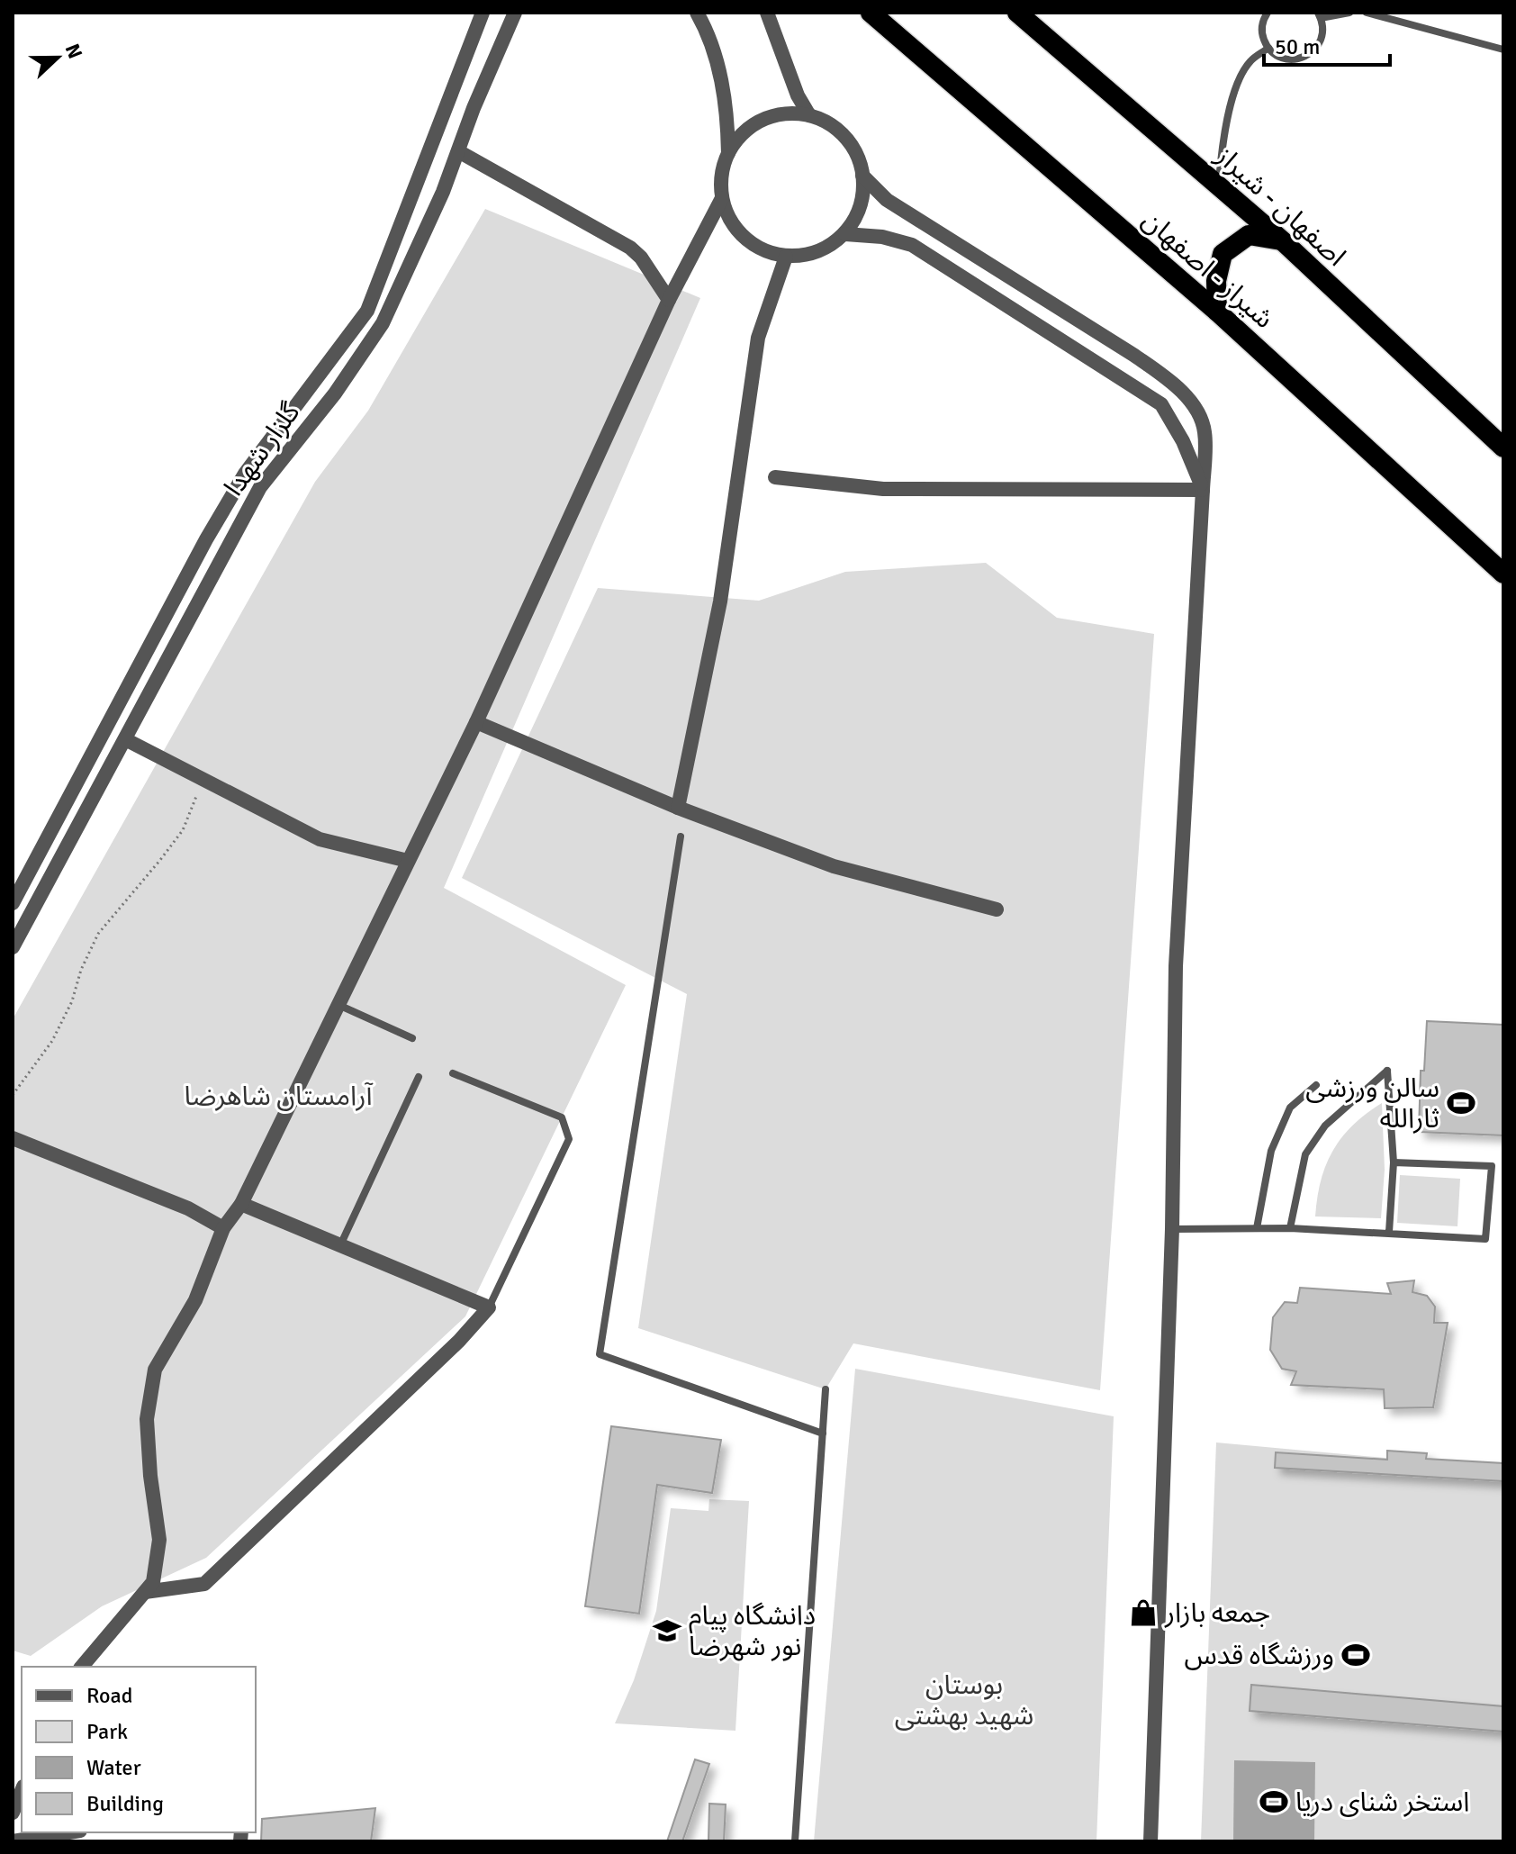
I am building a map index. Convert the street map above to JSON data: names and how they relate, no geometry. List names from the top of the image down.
{
  "streets": {
    "highway": ["اصفهان - شیراز", "شیراز - اصفهان"],
    "street": ["گلزار شهدا"]
  },
  "parks": ["آرامستان شاهرضا", "بوستان شهید بهشتی"],
  "places": {
    "sports": ["سالن ورزشی ثارالله", "ورزشگاه قدس", "استخر شنای دریا"],
    "shop": ["جمعه بازار"],
    "school or university": ["دانشگاه پیام نور شهرضا"]
  },
  "legend": [
    "Road",
    "Park",
    "Water",
    "Building"
  ],
  "scale_bar": "50 m",
  "north": "right"
}
